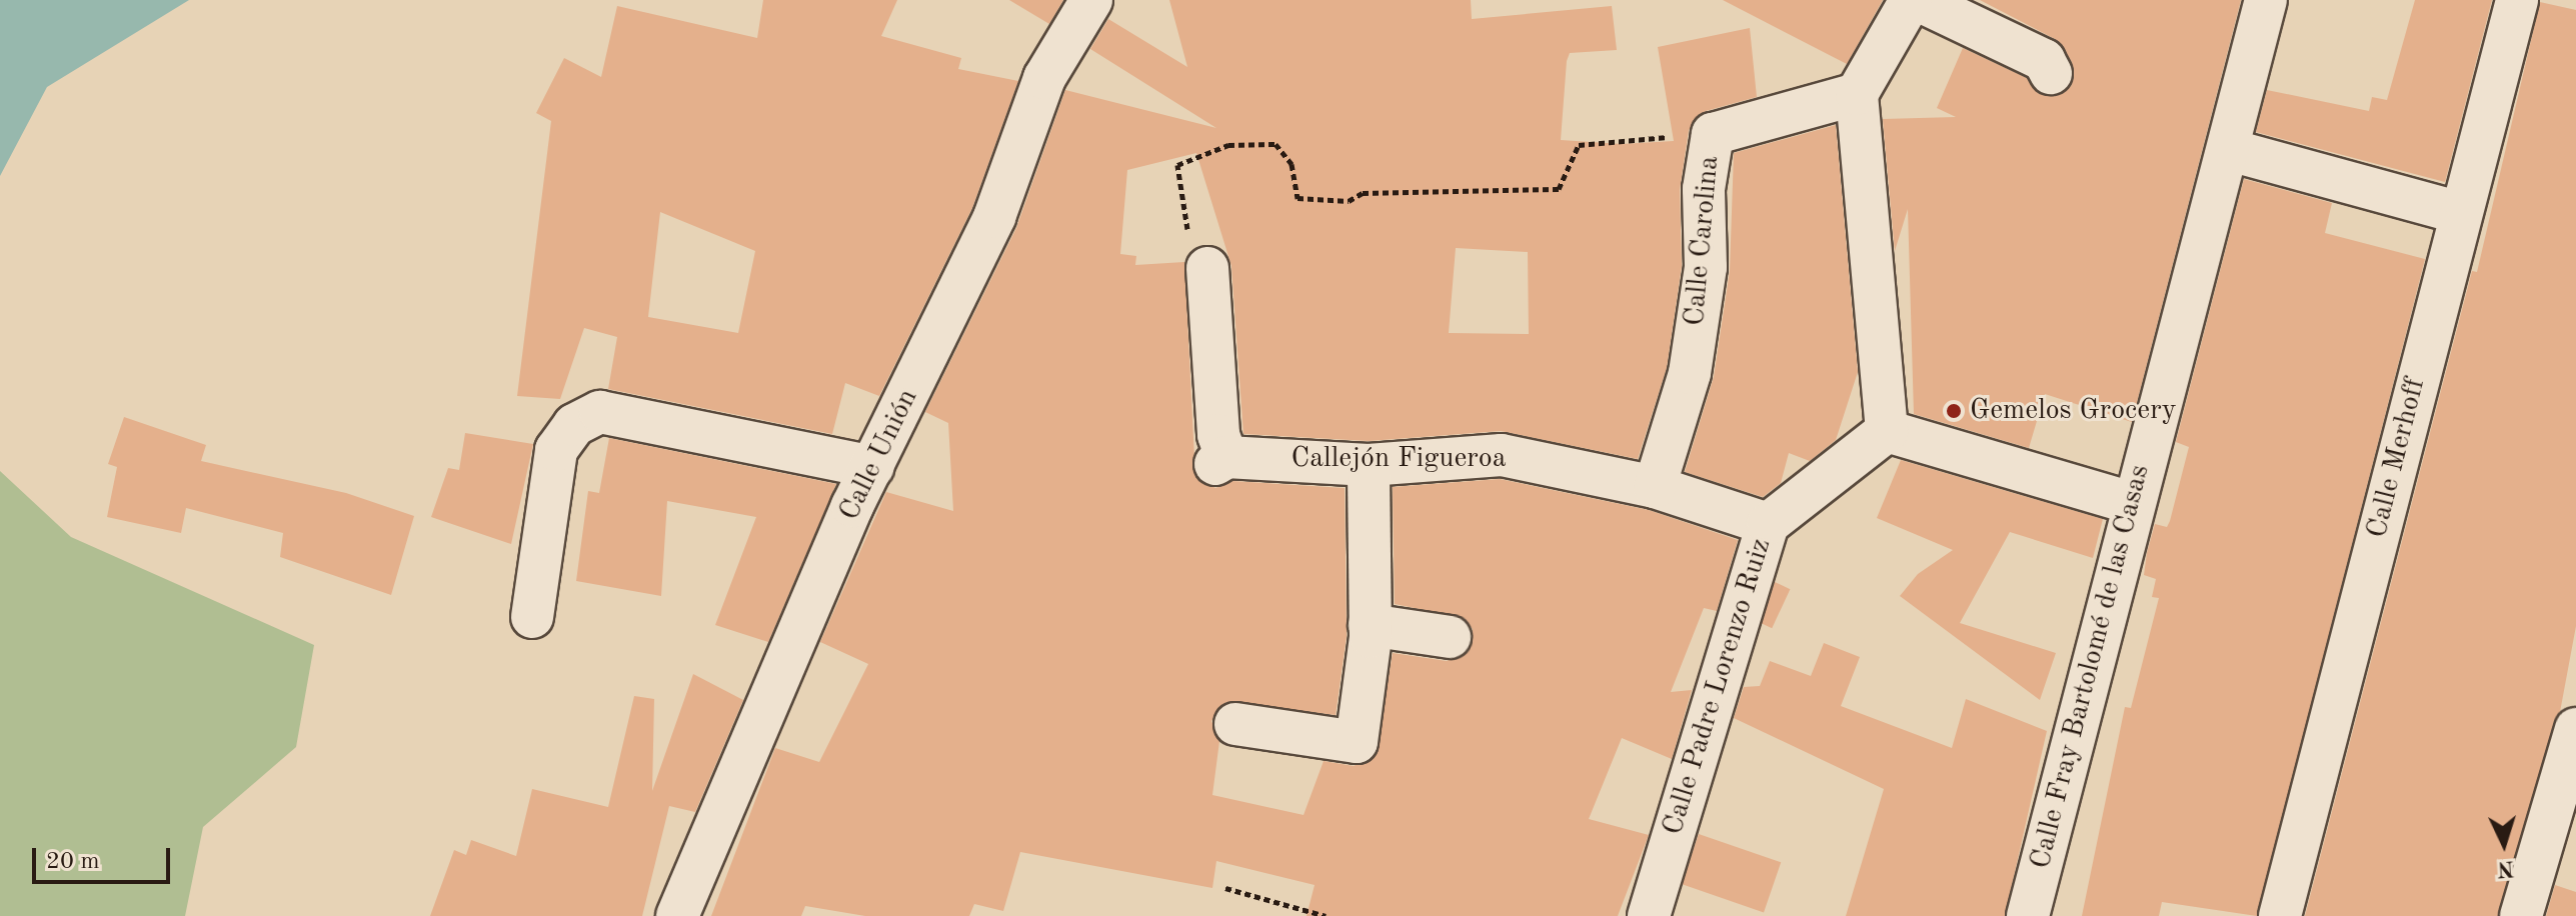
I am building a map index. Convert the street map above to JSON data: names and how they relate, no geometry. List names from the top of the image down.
{
  "streets": {
    "street": [
      "Calle Carolina",
      "Calle Unión",
      "Calle Merhoff",
      "Callejón Figueroa",
      "Calle Fray Bartolomé de las Casas",
      "Calle Padre Lorenzo Ruiz"
    ]
  },
  "crossings": [
    ["Calle Carolina", "Callejón Figueroa"],
    ["Callejón Figueroa", "Calle Padre Lorenzo Ruiz"]
  ],
  "places": ["Gemelos Grocery"],
  "scale_bar": "20 m",
  "north": "bottom"
}
